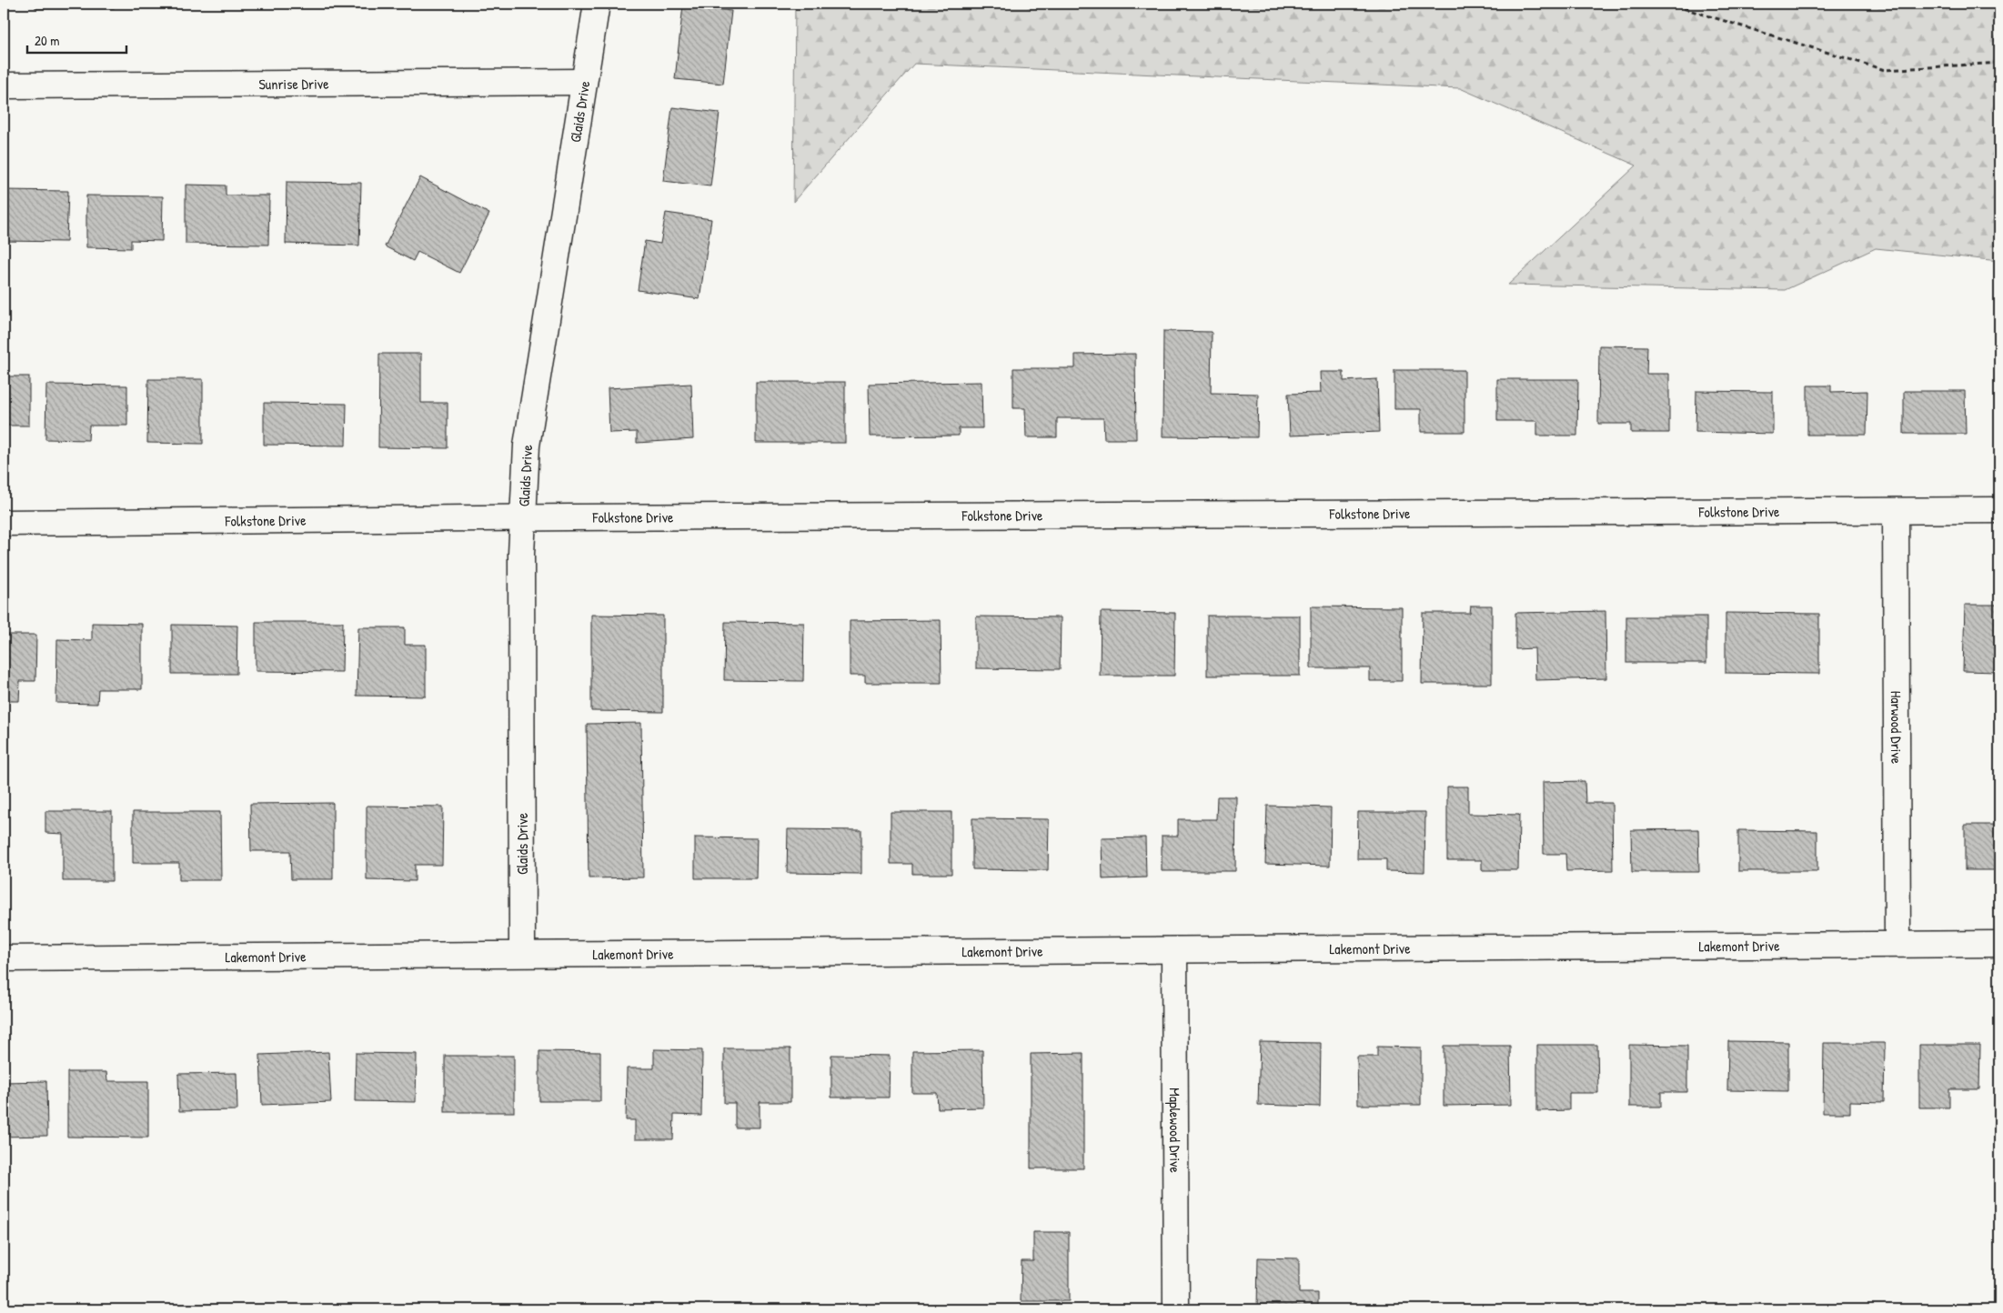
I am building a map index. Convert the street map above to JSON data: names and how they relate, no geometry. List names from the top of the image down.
{
  "streets": {
    "street": [
      "Sunrise Drive",
      "Glaids Drive",
      "Folkstone Drive",
      "Harwood Drive",
      "Lakemont Drive",
      "Maplewood Drive"
    ]
  },
  "crossings": [
    ["Sunrise Drive", "Glaids Drive"],
    ["Glaids Drive", "Folkstone Drive"],
    ["Glaids Drive", "Lakemont Drive"],
    ["Folkstone Drive", "Harwood Drive"],
    ["Harwood Drive", "Lakemont Drive"],
    ["Lakemont Drive", "Maplewood Drive"]
  ],
  "scale_bar": "20 m"
}
